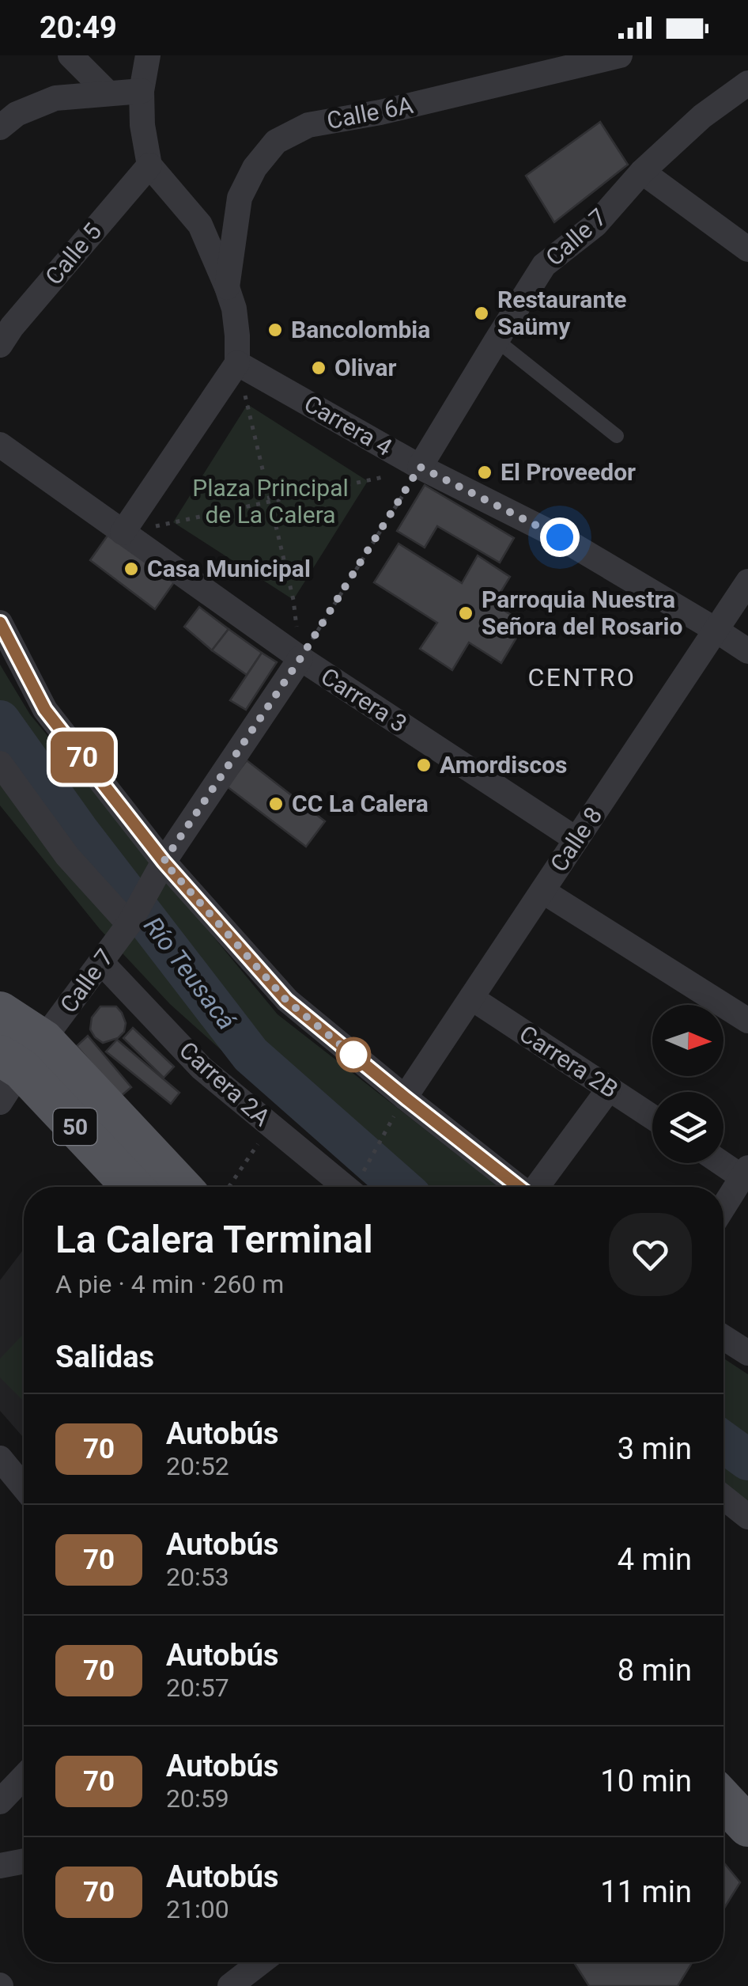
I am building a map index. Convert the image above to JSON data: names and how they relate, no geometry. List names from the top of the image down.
{
  "streets": {
    "main road": ["50"],
    "street": [
      "Calle 6A",
      "Calle 7",
      "Calle 5",
      "Carrera 4",
      "Carrera 3",
      "Calle 8",
      "Carrera 2B",
      "Carrera 2A"
    ]
  },
  "crossings": [
    ["Calle 7", "Carrera 4"],
    ["Calle 7", "Carrera 3"],
    ["Calle 7", "Carrera 2A"],
    ["Calle 7", "50"],
    ["Carrera 4", "Calle 8"],
    ["Carrera 3", "Calle 8"],
    ["Calle 8", "Carrera 2B"]
  ],
  "districts": ["CENTRO"],
  "water": ["Río Teusacá"],
  "parks": ["Plaza Principal de La Calera"],
  "places": [
    "Restaurante Saümy",
    "Bancolombia",
    "Olivar",
    "El Proveedor",
    "Casa Municipal",
    "Parroquia Nuestra Señora del Rosario",
    "Amordiscos",
    "CC La Calera"
  ],
  "lines": ["bus line 70"],
  "north": "right",
  "page": {
    "status": "20:49",
    "on_map": "70",
    "heading": [
      ["La Calera Terminal", "A pie · 4 min · 260 m"],
      "Salidas"
    ],
    "list": [
      {
        "mark": "70",
        "name": "Autobús",
        "note": "20:52",
        "value": "3 min"
      },
      {
        "mark": "70",
        "name": "Autobús",
        "note": "20:53",
        "value": "4 min"
      },
      {
        "mark": "70",
        "name": "Autobús",
        "note": "20:57",
        "value": "8 min"
      },
      {
        "mark": "70",
        "name": "Autobús",
        "note": "20:59",
        "value": "10 min"
      },
      {
        "mark": "70",
        "name": "Autobús",
        "note": "21:00",
        "value": "11 min"
      }
    ]
  }
}
